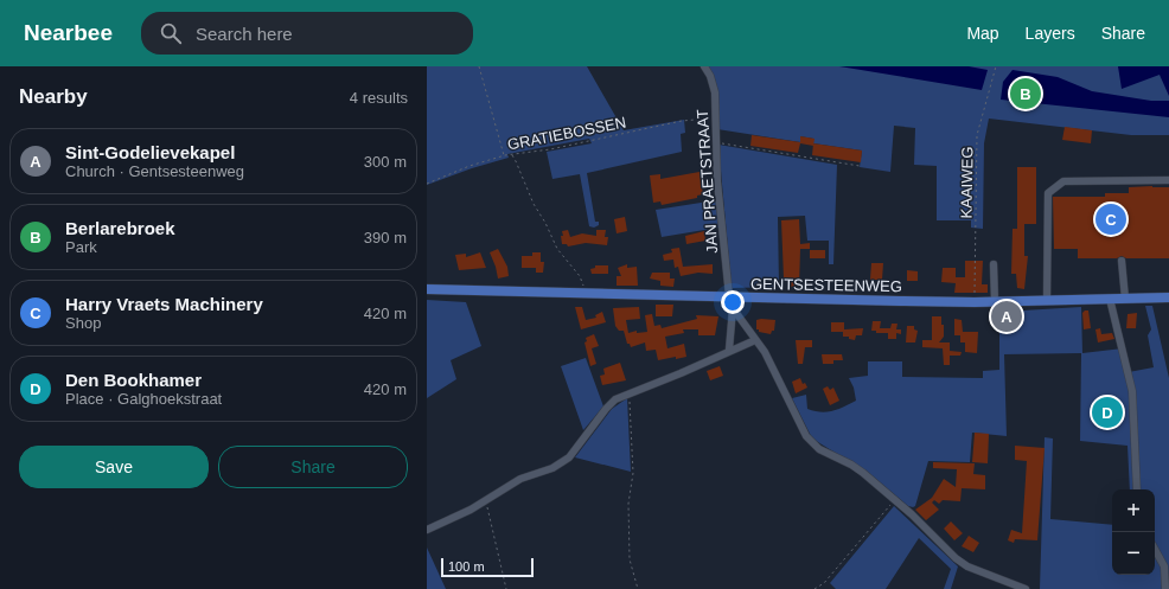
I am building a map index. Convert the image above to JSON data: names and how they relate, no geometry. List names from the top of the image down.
{
  "streets": {
    "main road": ["GENTSESTEENWEG"],
    "street": ["JAN PRAETSTRAAT"],
    "path": ["GRATIEBOSSEN", "KAAIWEG"]
  },
  "crossings": [
    ["GRATIEBOSSEN", "JAN PRAETSTRAAT"],
    ["JAN PRAETSTRAAT", "GENTSESTEENWEG"],
    ["KAAIWEG", "GENTSESTEENWEG"]
  ],
  "scale_bar": "100 m",
  "page": {
    "header": "Nearbee",
    "search": "Search here",
    "nav": ["Map", "Layers", "Share"],
    "heading": ["Nearby", "4 results"],
    "pins": [
      "B",
      "C",
      "A",
      "D"
    ],
    "list": [
      {
        "mark": "A",
        "name": "Sint-Godelievekapel",
        "note": "Church · Gentsesteenweg",
        "value": "300 m"
      },
      {
        "mark": "B",
        "name": "Berlarebroek",
        "note": "Park",
        "value": "390 m"
      },
      {
        "mark": "C",
        "name": "Harry Vraets Machinery",
        "note": "Shop",
        "value": "420 m"
      },
      {
        "mark": "D",
        "name": "Den Bookhamer",
        "note": "Place · Galghoekstraat",
        "value": "420 m"
      }
    ],
    "buttons": ["Save", "Share"],
    "map_buttons": ["+", "−"],
    "scale": "100 m"
  }
}
